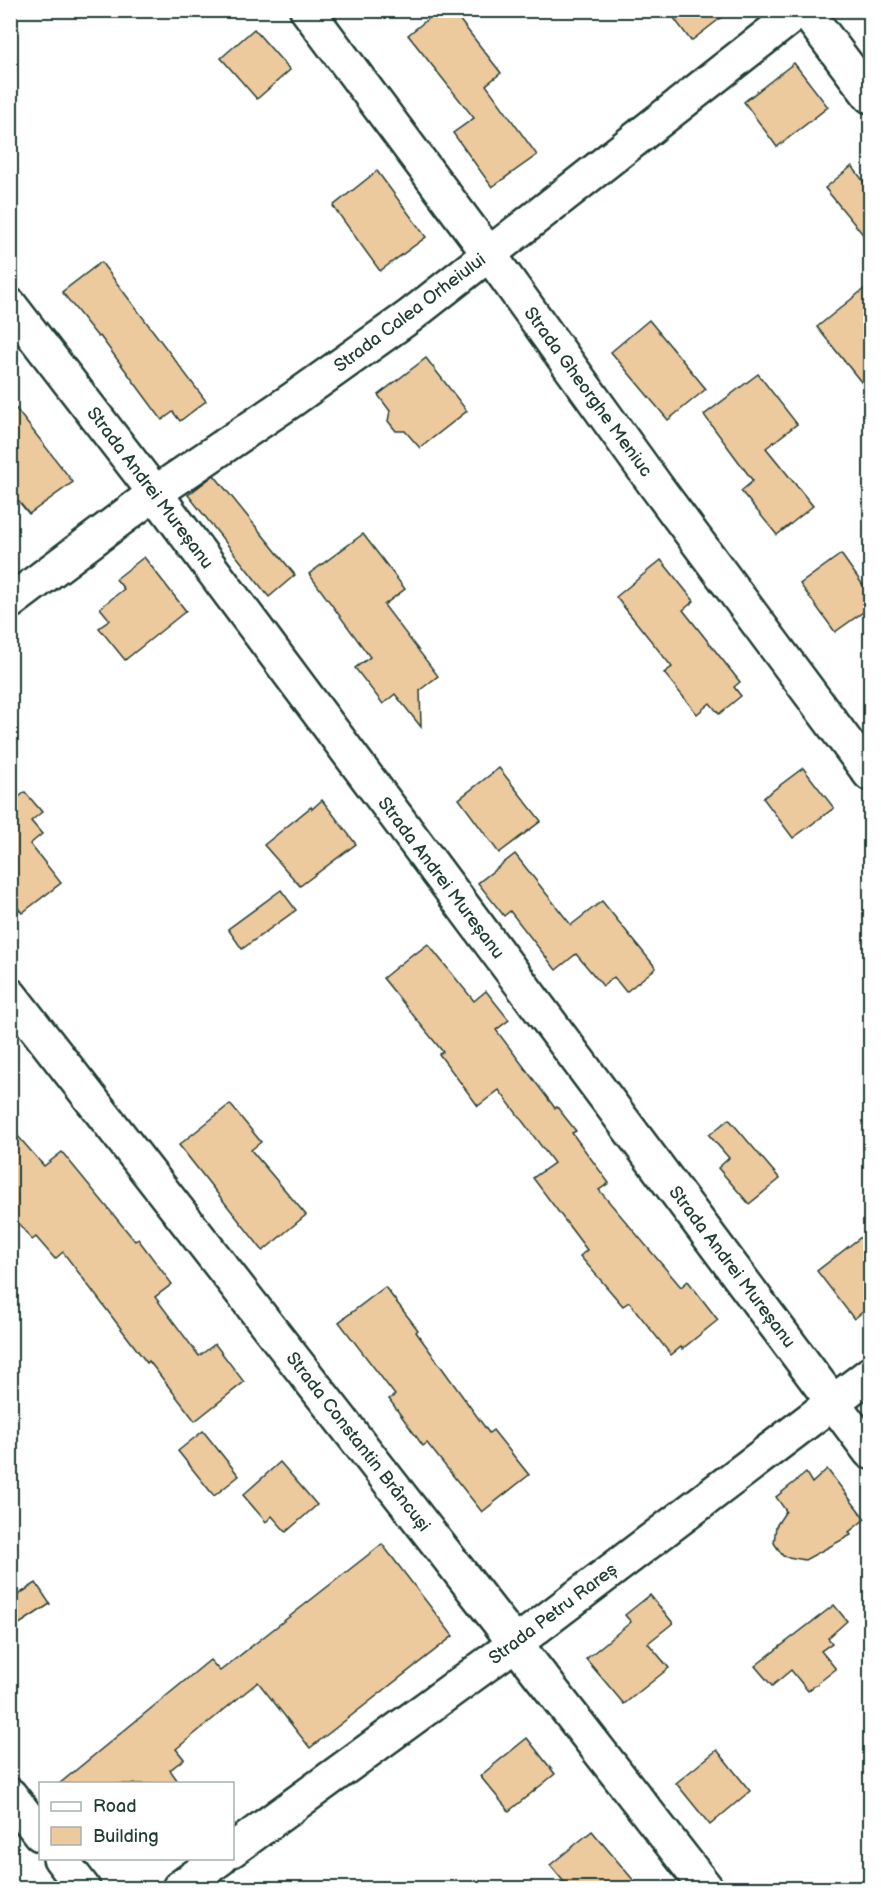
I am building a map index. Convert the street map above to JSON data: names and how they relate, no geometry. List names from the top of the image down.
{
  "streets": {
    "street": [
      "Strada Calea Orheiului",
      "Strada Gheorghe Meniuc",
      "Strada Andrei Mureșanu",
      "Strada Constantin Brâncuși",
      "Strada Petru Rareș"
    ]
  },
  "crossings": [
    ["Strada Calea Orheiului", "Strada Gheorghe Meniuc"],
    ["Strada Calea Orheiului", "Strada Andrei Mureșanu"],
    ["Strada Andrei Mureșanu", "Strada Petru Rareș"],
    ["Strada Constantin Brâncuși", "Strada Petru Rareș"]
  ],
  "legend": ["Road", "Building"]
}
